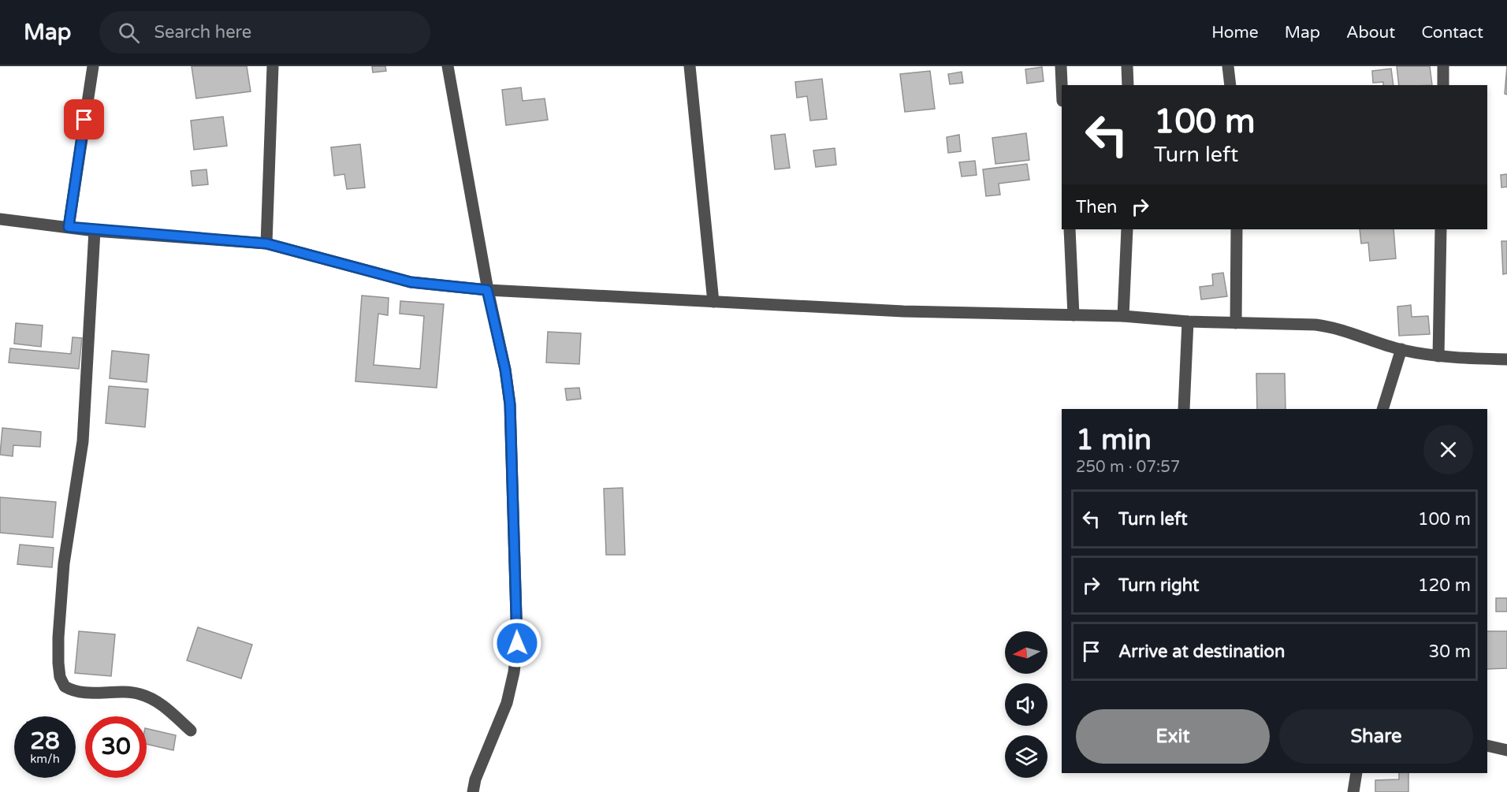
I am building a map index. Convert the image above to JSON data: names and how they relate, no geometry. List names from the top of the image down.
{
  "north": "left",
  "page": {
    "header": "Map",
    "search": "Search here",
    "nav": [
      "Home",
      "Map",
      "About",
      "Contact"
    ],
    "turn": ["100 m", "Turn left"],
    "then": "Then",
    "heading": ["1 min", "250 m · 07:57"],
    "list": [
      {
        "name": "Turn left",
        "value": "100 m"
      },
      {
        "name": "Turn right",
        "value": "120 m"
      },
      {
        "name": "Arrive at destination",
        "value": "30 m"
      }
    ],
    "buttons": ["Exit", "Share"],
    "speed": "28 km/h",
    "limit": "30"
  }
}
